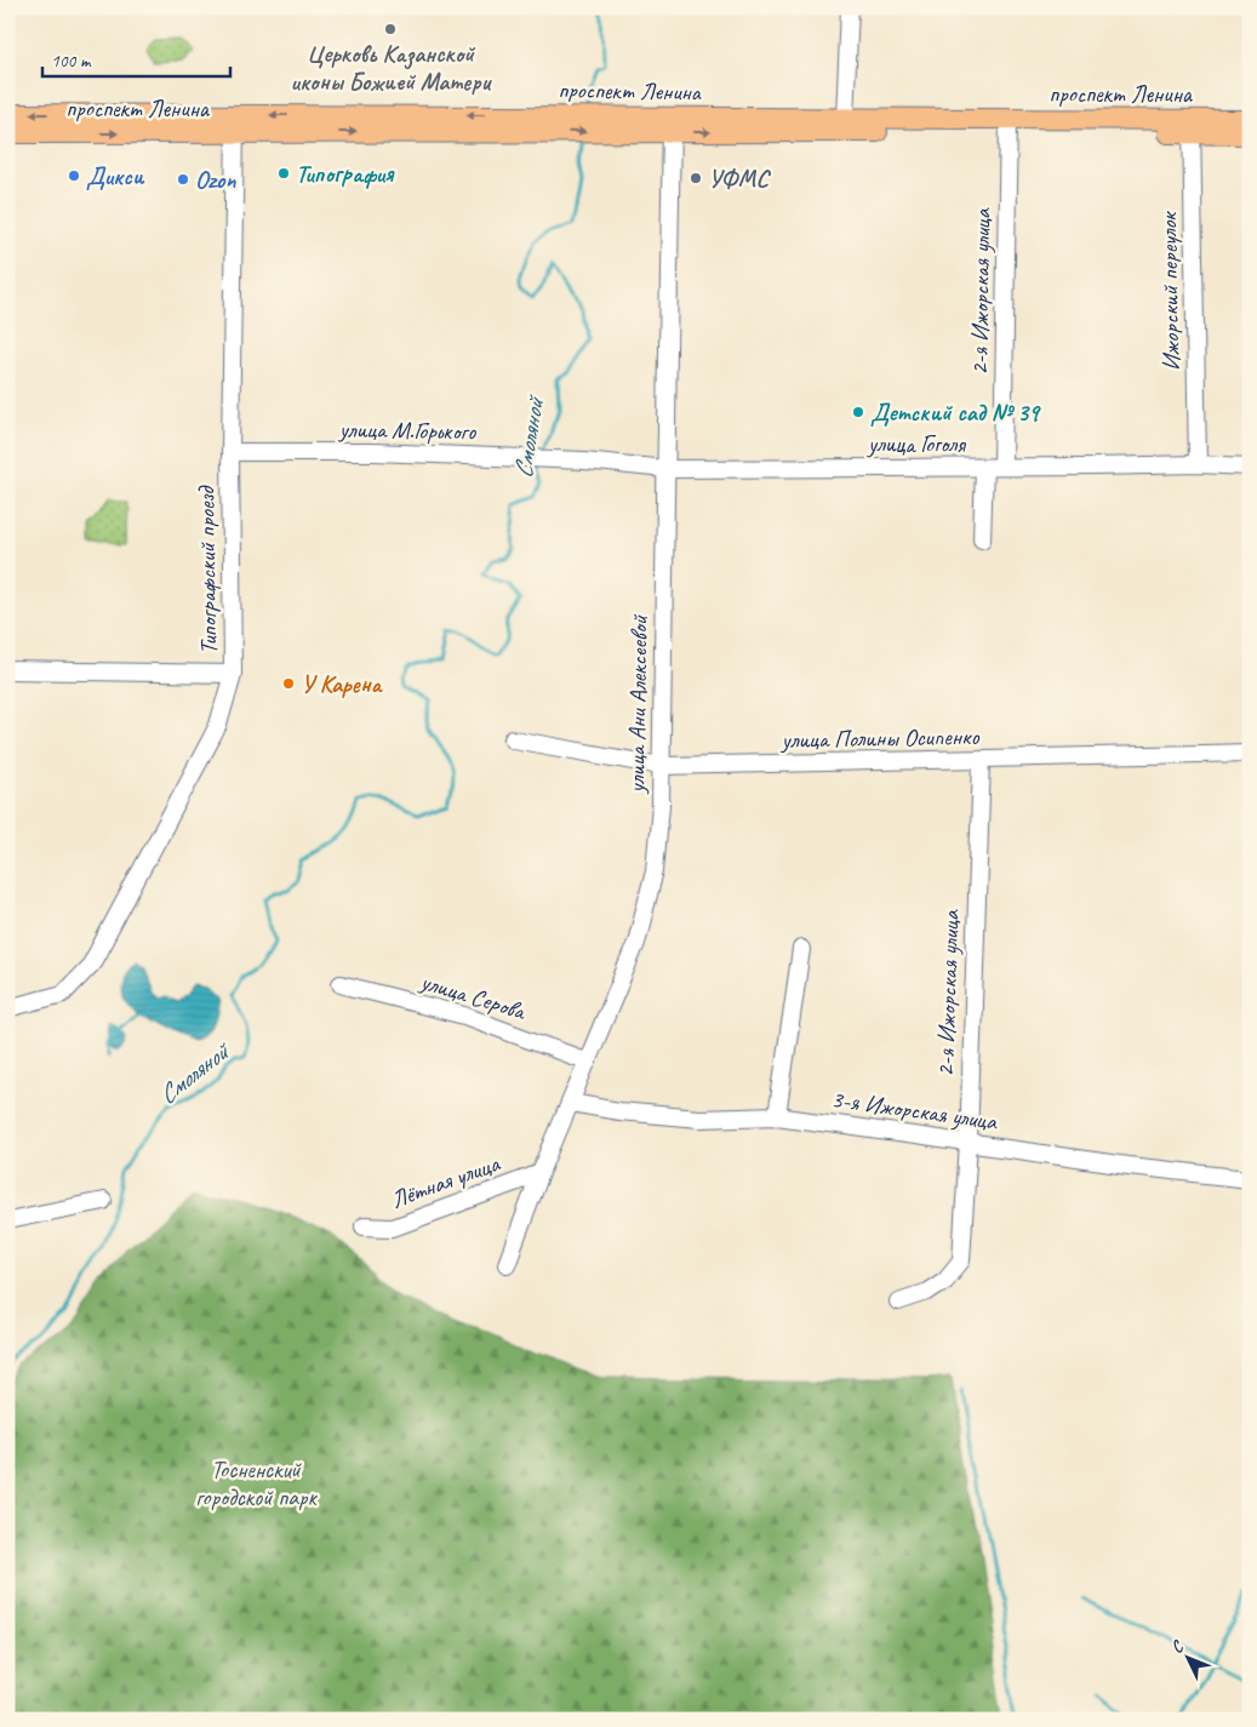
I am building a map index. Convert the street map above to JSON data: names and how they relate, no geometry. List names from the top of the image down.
{
  "streets": {
    "main road": ["проспект Ленина"],
    "street": [
      "2-я Ижорская улица",
      "Ижорский переулок",
      "улица М.Горького",
      "улица Гоголя",
      "Типографский проезд",
      "улица Ани Алексеевой",
      "улица Полины Осипенко",
      "улица Серова",
      "3-я Ижорская улица",
      "Лётная улица"
    ]
  },
  "crossings": [
    ["проспект Ленина", "2-я Ижорская улица"],
    ["проспект Ленина", "Ижорский переулок"],
    ["проспект Ленина", "Типографский проезд"],
    ["проспект Ленина", "улица Ани Алексеевой"],
    ["2-я Ижорская улица", "улица Гоголя"],
    ["2-я Ижорская улица", "улица Полины Осипенко"],
    ["2-я Ижорская улица", "3-я Ижорская улица"],
    ["Ижорский переулок", "улица Гоголя"],
    ["улица М.Горького", "улица Гоголя"],
    ["улица М.Горького", "Типографский проезд"],
    ["улица Гоголя", "улица Ани Алексеевой"],
    ["улица Ани Алексеевой", "улица Полины Осипенко"],
    ["улица Ани Алексеевой", "улица Серова"],
    ["улица Ани Алексеевой", "3-я Ижорская улица"],
    ["улица Ани Алексеевой", "Лётная улица"]
  ],
  "water": ["Смоляной"],
  "parks": ["Тосненский городской парк"],
  "places": [
    "Церковь Казанской иконы Божией Матери",
    "Типография",
    "Дикси",
    "УФМС",
    "Ozon",
    "Детский сад № 39",
    "У Карена"
  ],
  "scale_bar": "100 m",
  "north": "top left"
}
